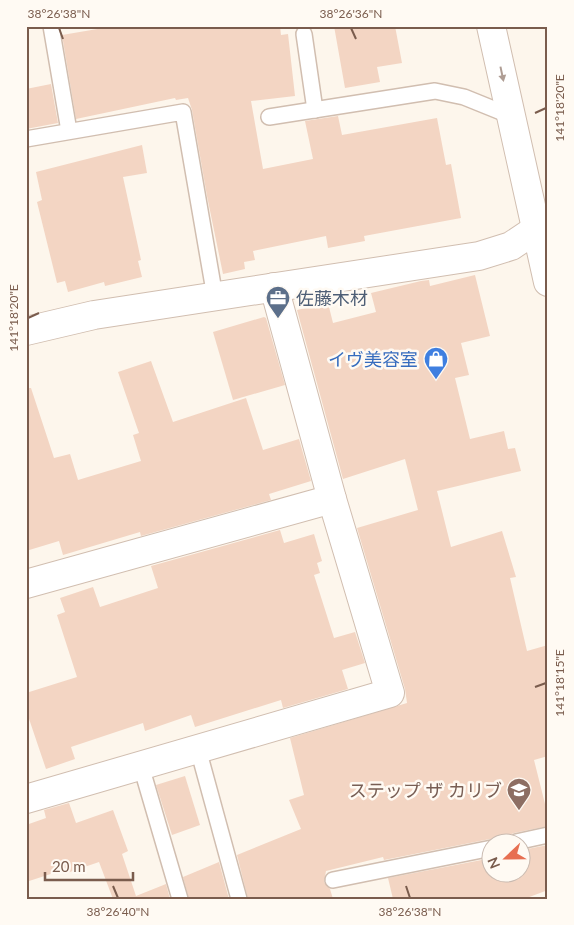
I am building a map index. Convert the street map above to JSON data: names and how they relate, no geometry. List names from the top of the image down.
{
  "places": {
    "office": ["佐藤木材"],
    "shop": ["イヴ美容室"],
    "school or university": ["ステップ ザ カリブ"]
  },
  "scale_bar": "20 m",
  "north": "left",
  "coordinates": [
    "38°26'38\"N",
    "38°26'36\"N",
    "141°18'20\"E",
    "141°18'15\"E",
    "38°26'40\"N"
  ]
}
